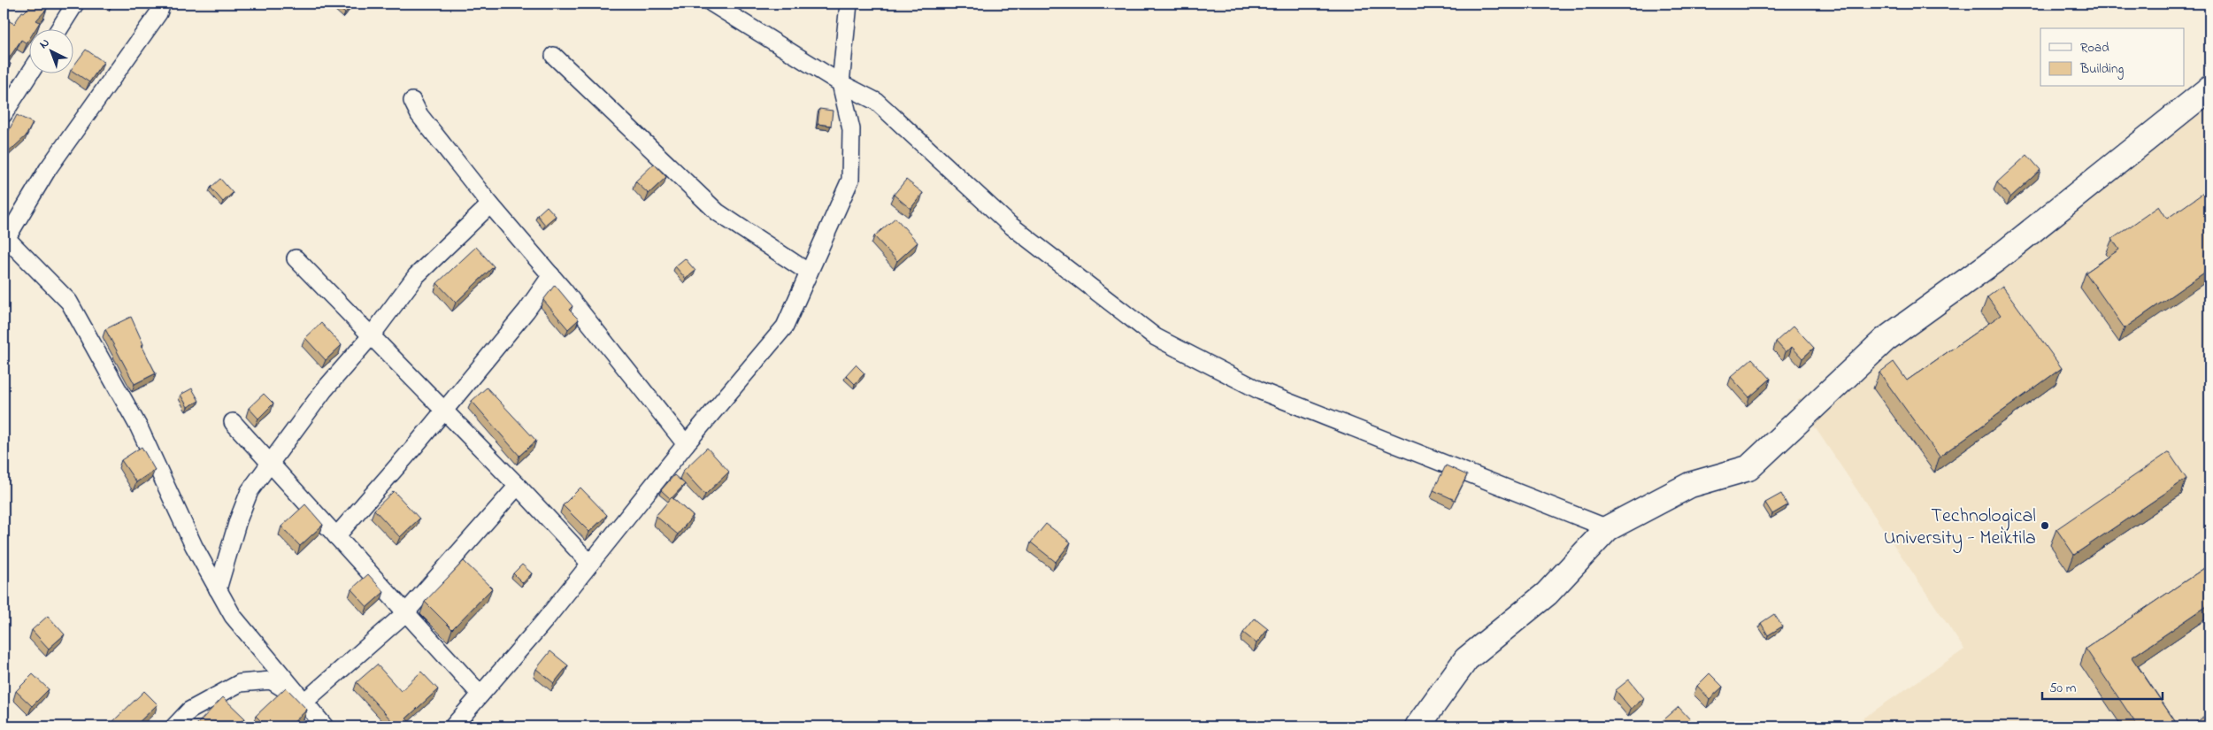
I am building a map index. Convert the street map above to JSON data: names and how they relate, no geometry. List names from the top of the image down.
{
  "places": ["Technological University - Meiktila"],
  "legend": ["Road", "Building"],
  "scale_bar": "50 m",
  "north": "top left"
}
